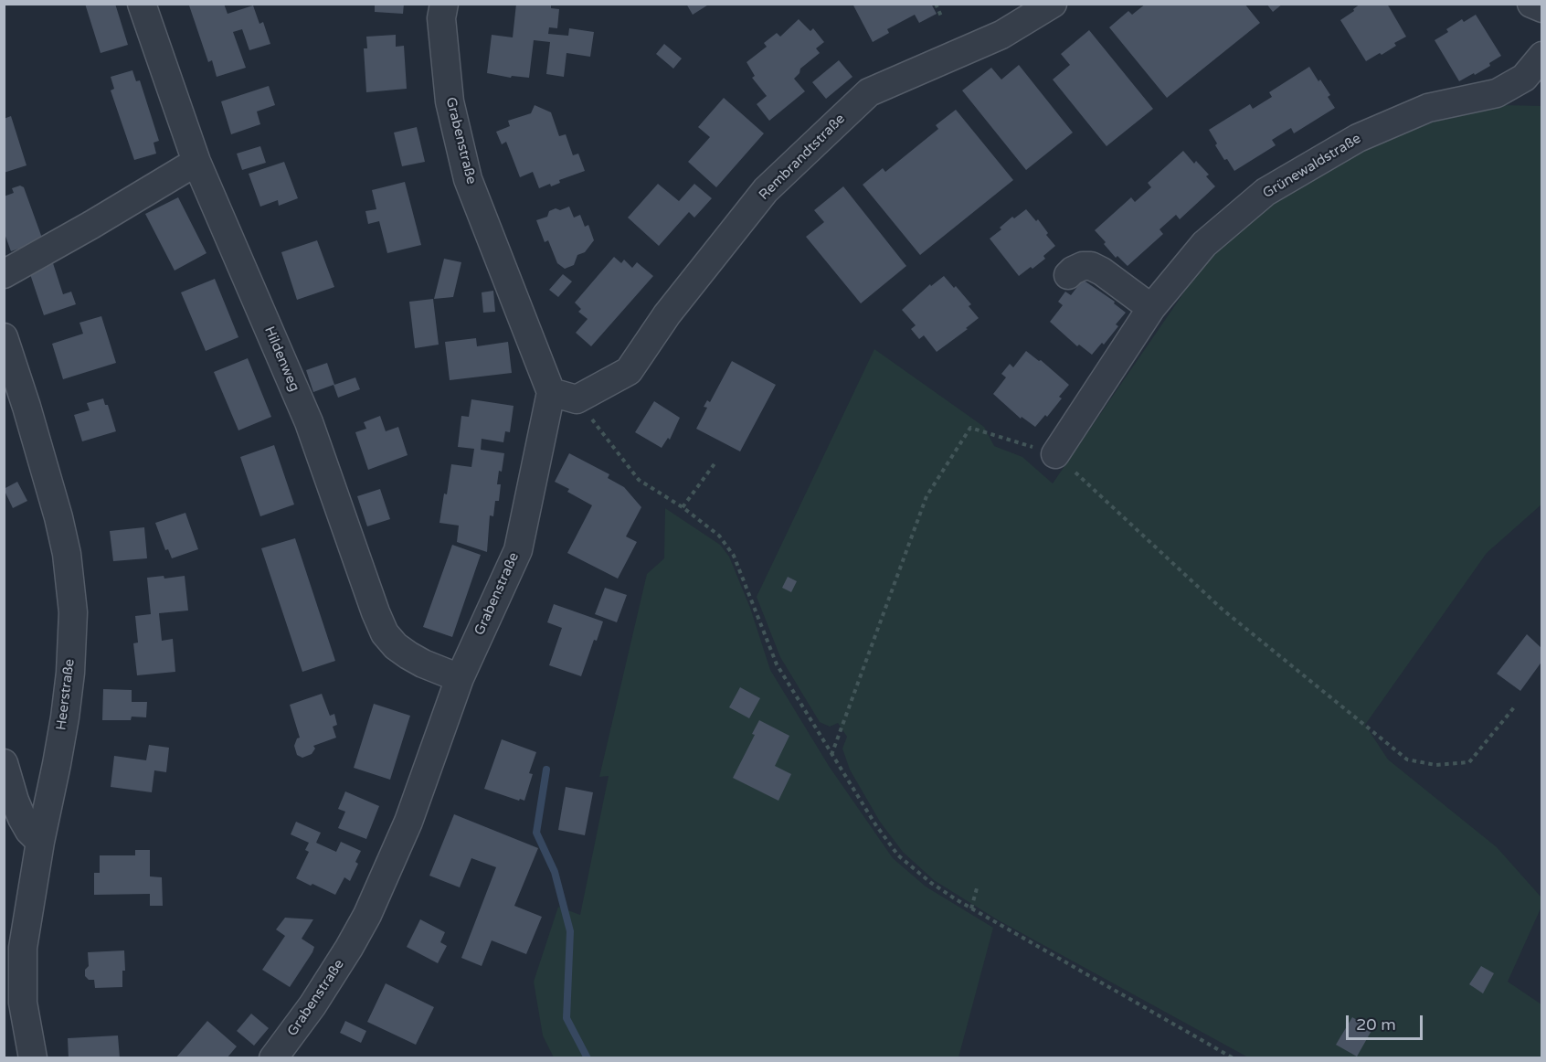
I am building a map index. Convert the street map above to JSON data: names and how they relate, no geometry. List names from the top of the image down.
{
  "streets": {
    "street": [
      "Grabenstraße",
      "Rembrandtstraße",
      "Grünewaldstraße",
      "Hildenweg",
      "Heerstraße"
    ]
  },
  "crossings": [
    ["Grabenstraße", "Hildenweg"]
  ],
  "scale_bar": "20 m"
}
